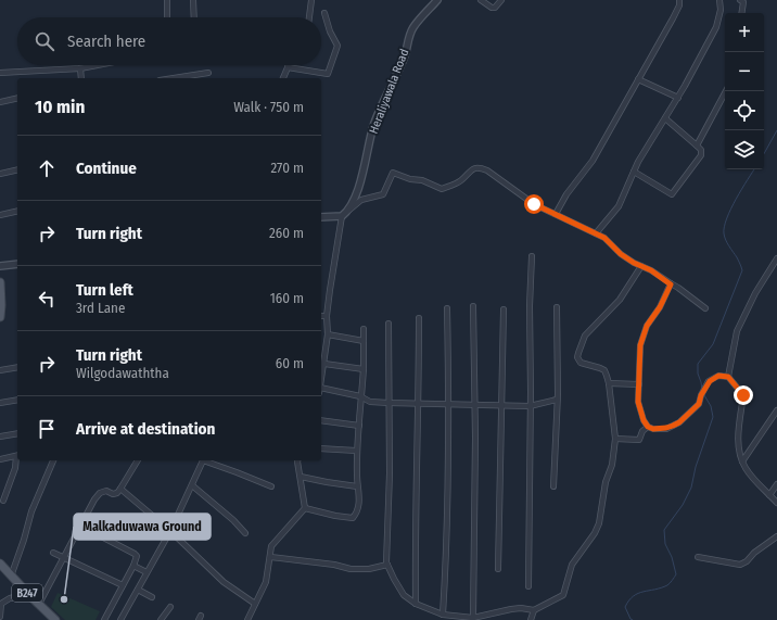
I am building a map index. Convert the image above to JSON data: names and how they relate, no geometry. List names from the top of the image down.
{
  "streets": {
    "main road": ["B247"],
    "street": ["Heraliyawala Road"]
  },
  "places": ["Malkaduwawa Ground"],
  "page": {
    "map_buttons": ["+", "−"],
    "search": "Search here",
    "heading": ["10 min", "Walk · 750 m"],
    "list": [
      ["Continue", "270 m"],
      ["Turn right", "260 m"],
      ["Turn left", "3rd Lane", "160 m"],
      ["Turn right", "Wilgodawaththa", "60 m"],
      "Arrive at destination"
    ]
  }
}
